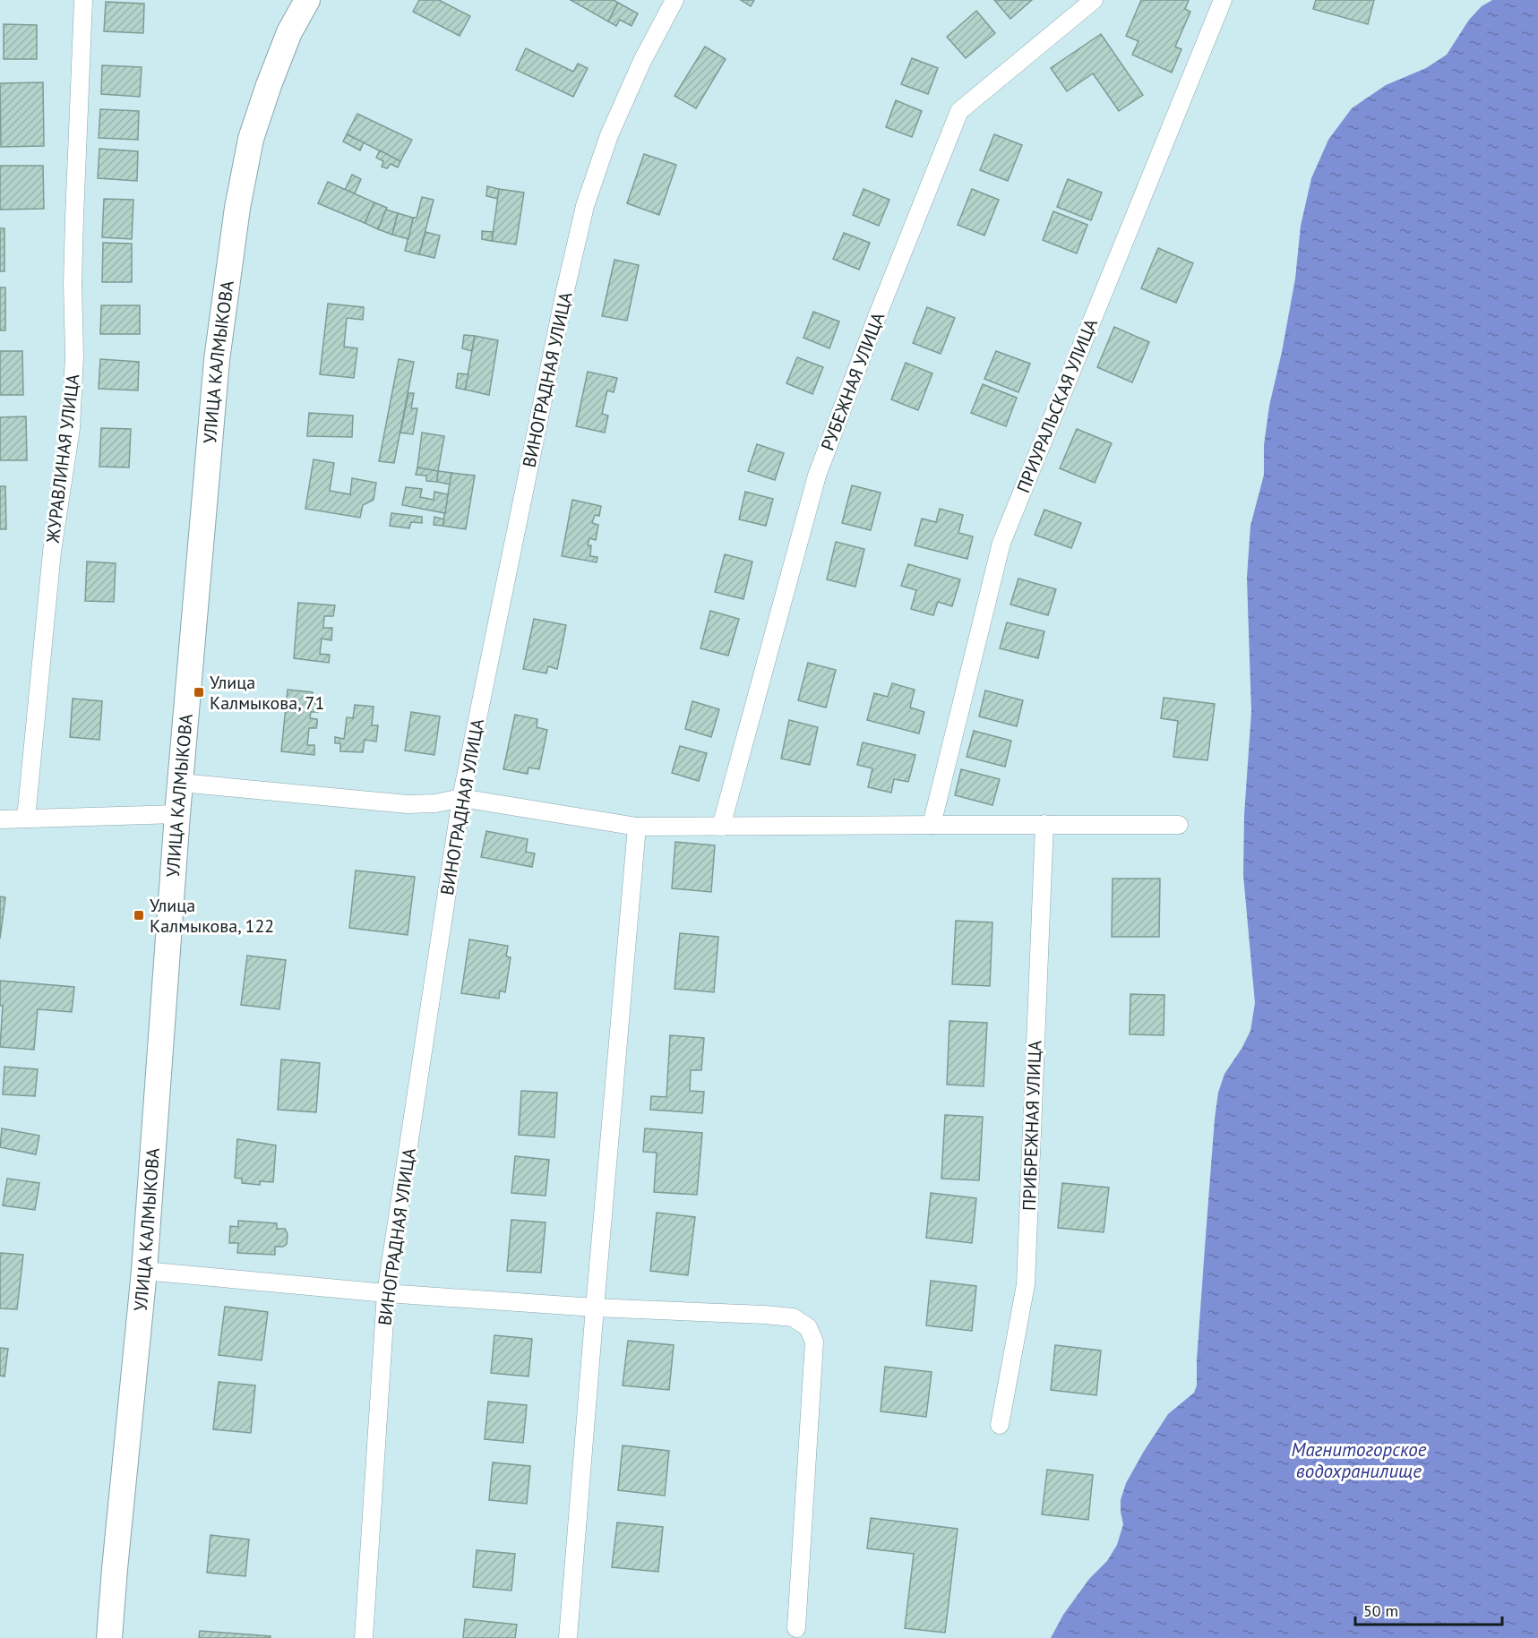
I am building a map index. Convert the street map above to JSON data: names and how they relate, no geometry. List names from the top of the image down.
{
  "streets": {
    "main road": ["УЛИЦА КАЛМЫКОВА"],
    "street": [
      "ВИНОГРАДНАЯ УЛИЦА",
      "РУБЕЖНАЯ УЛИЦА",
      "ПРИУРАЛЬСКАЯ УЛИЦА",
      "ЖУРАВЛИНАЯ УЛИЦА",
      "ПРИБРЕЖНАЯ УЛИЦА"
    ]
  },
  "water": ["Магнитогорское водохранилище"],
  "places": {
    "transit": ["Улица Калмыкова, 71", "Улица Калмыкова, 122"]
  },
  "scale_bar": "50 m"
}
